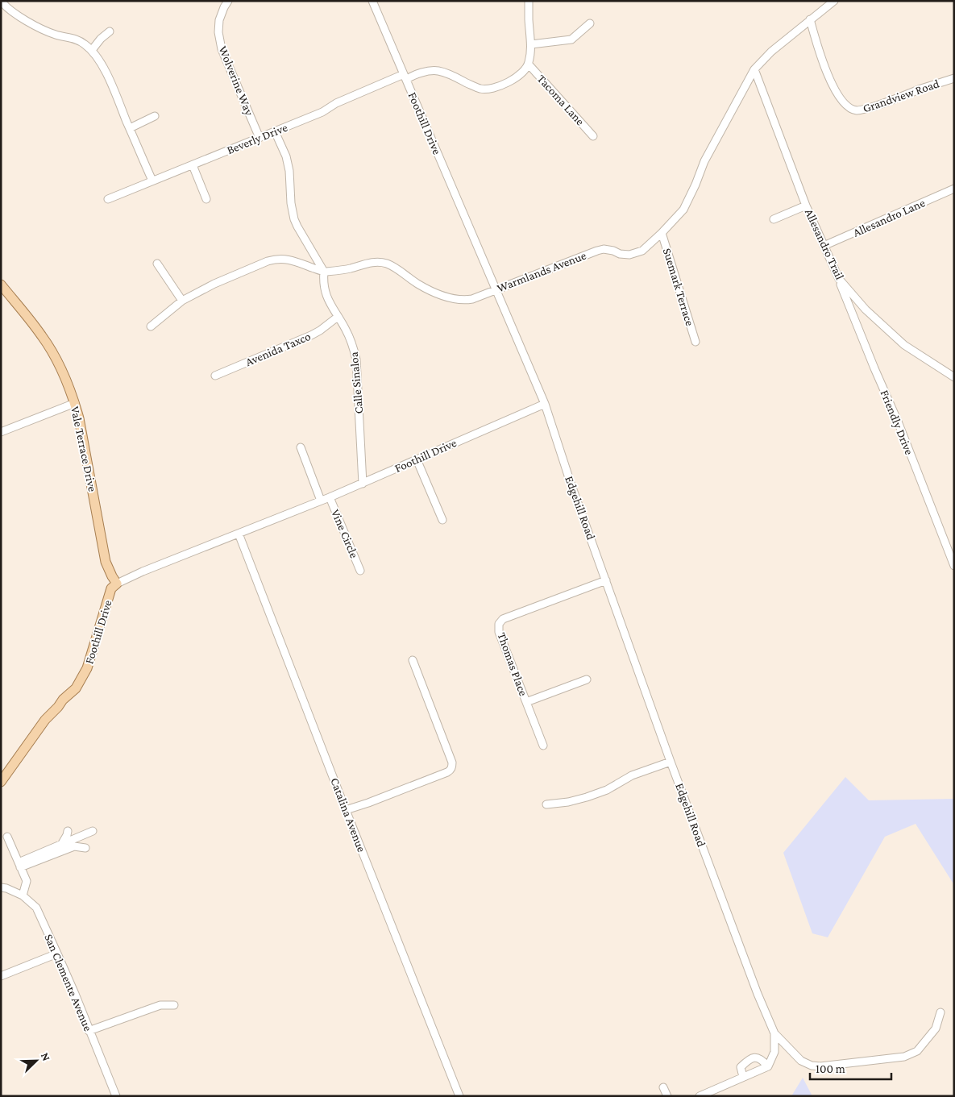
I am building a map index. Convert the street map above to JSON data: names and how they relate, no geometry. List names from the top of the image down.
{
  "streets": {
    "main road": ["Foothill Drive", "Vale Terrace Drive"],
    "street": [
      "Wolverine Way",
      "Grandview Road",
      "Tacoma Lane",
      "Beverly Drive",
      "Allesandro Lane",
      "Allesandro Trail",
      "Warmlands Avenue",
      "Suemark Terrace",
      "Avenida Taxco",
      "Calle Sinaloa",
      "Friendly Drive",
      "Edgehill Road",
      "Vine Circle",
      "Thomas Place",
      "Catalina Avenue",
      "San Clemente Avenue"
    ]
  },
  "crossings": [
    ["Wolverine Way", "Beverly Drive"],
    ["Grandview Road", "Warmlands Avenue"],
    ["Tacoma Lane", "Beverly Drive"],
    ["Foothill Drive", "Beverly Drive"],
    ["Foothill Drive", "Warmlands Avenue"],
    ["Foothill Drive", "Calle Sinaloa"],
    ["Foothill Drive", "Vale Terrace Drive"],
    ["Foothill Drive", "Edgehill Road"],
    ["Foothill Drive", "Vine Circle"],
    ["Foothill Drive", "Catalina Avenue"],
    ["Beverly Drive", "Calle Sinaloa"],
    ["Allesandro Lane", "Allesandro Trail"],
    ["Allesandro Trail", "Warmlands Avenue"],
    ["Allesandro Trail", "Friendly Drive"],
    ["Warmlands Avenue", "Suemark Terrace"],
    ["Warmlands Avenue", "Calle Sinaloa"],
    ["Avenida Taxco", "Calle Sinaloa"],
    ["Edgehill Road", "Thomas Place"]
  ],
  "scale_bar": "100 m",
  "north": "top right"
}
